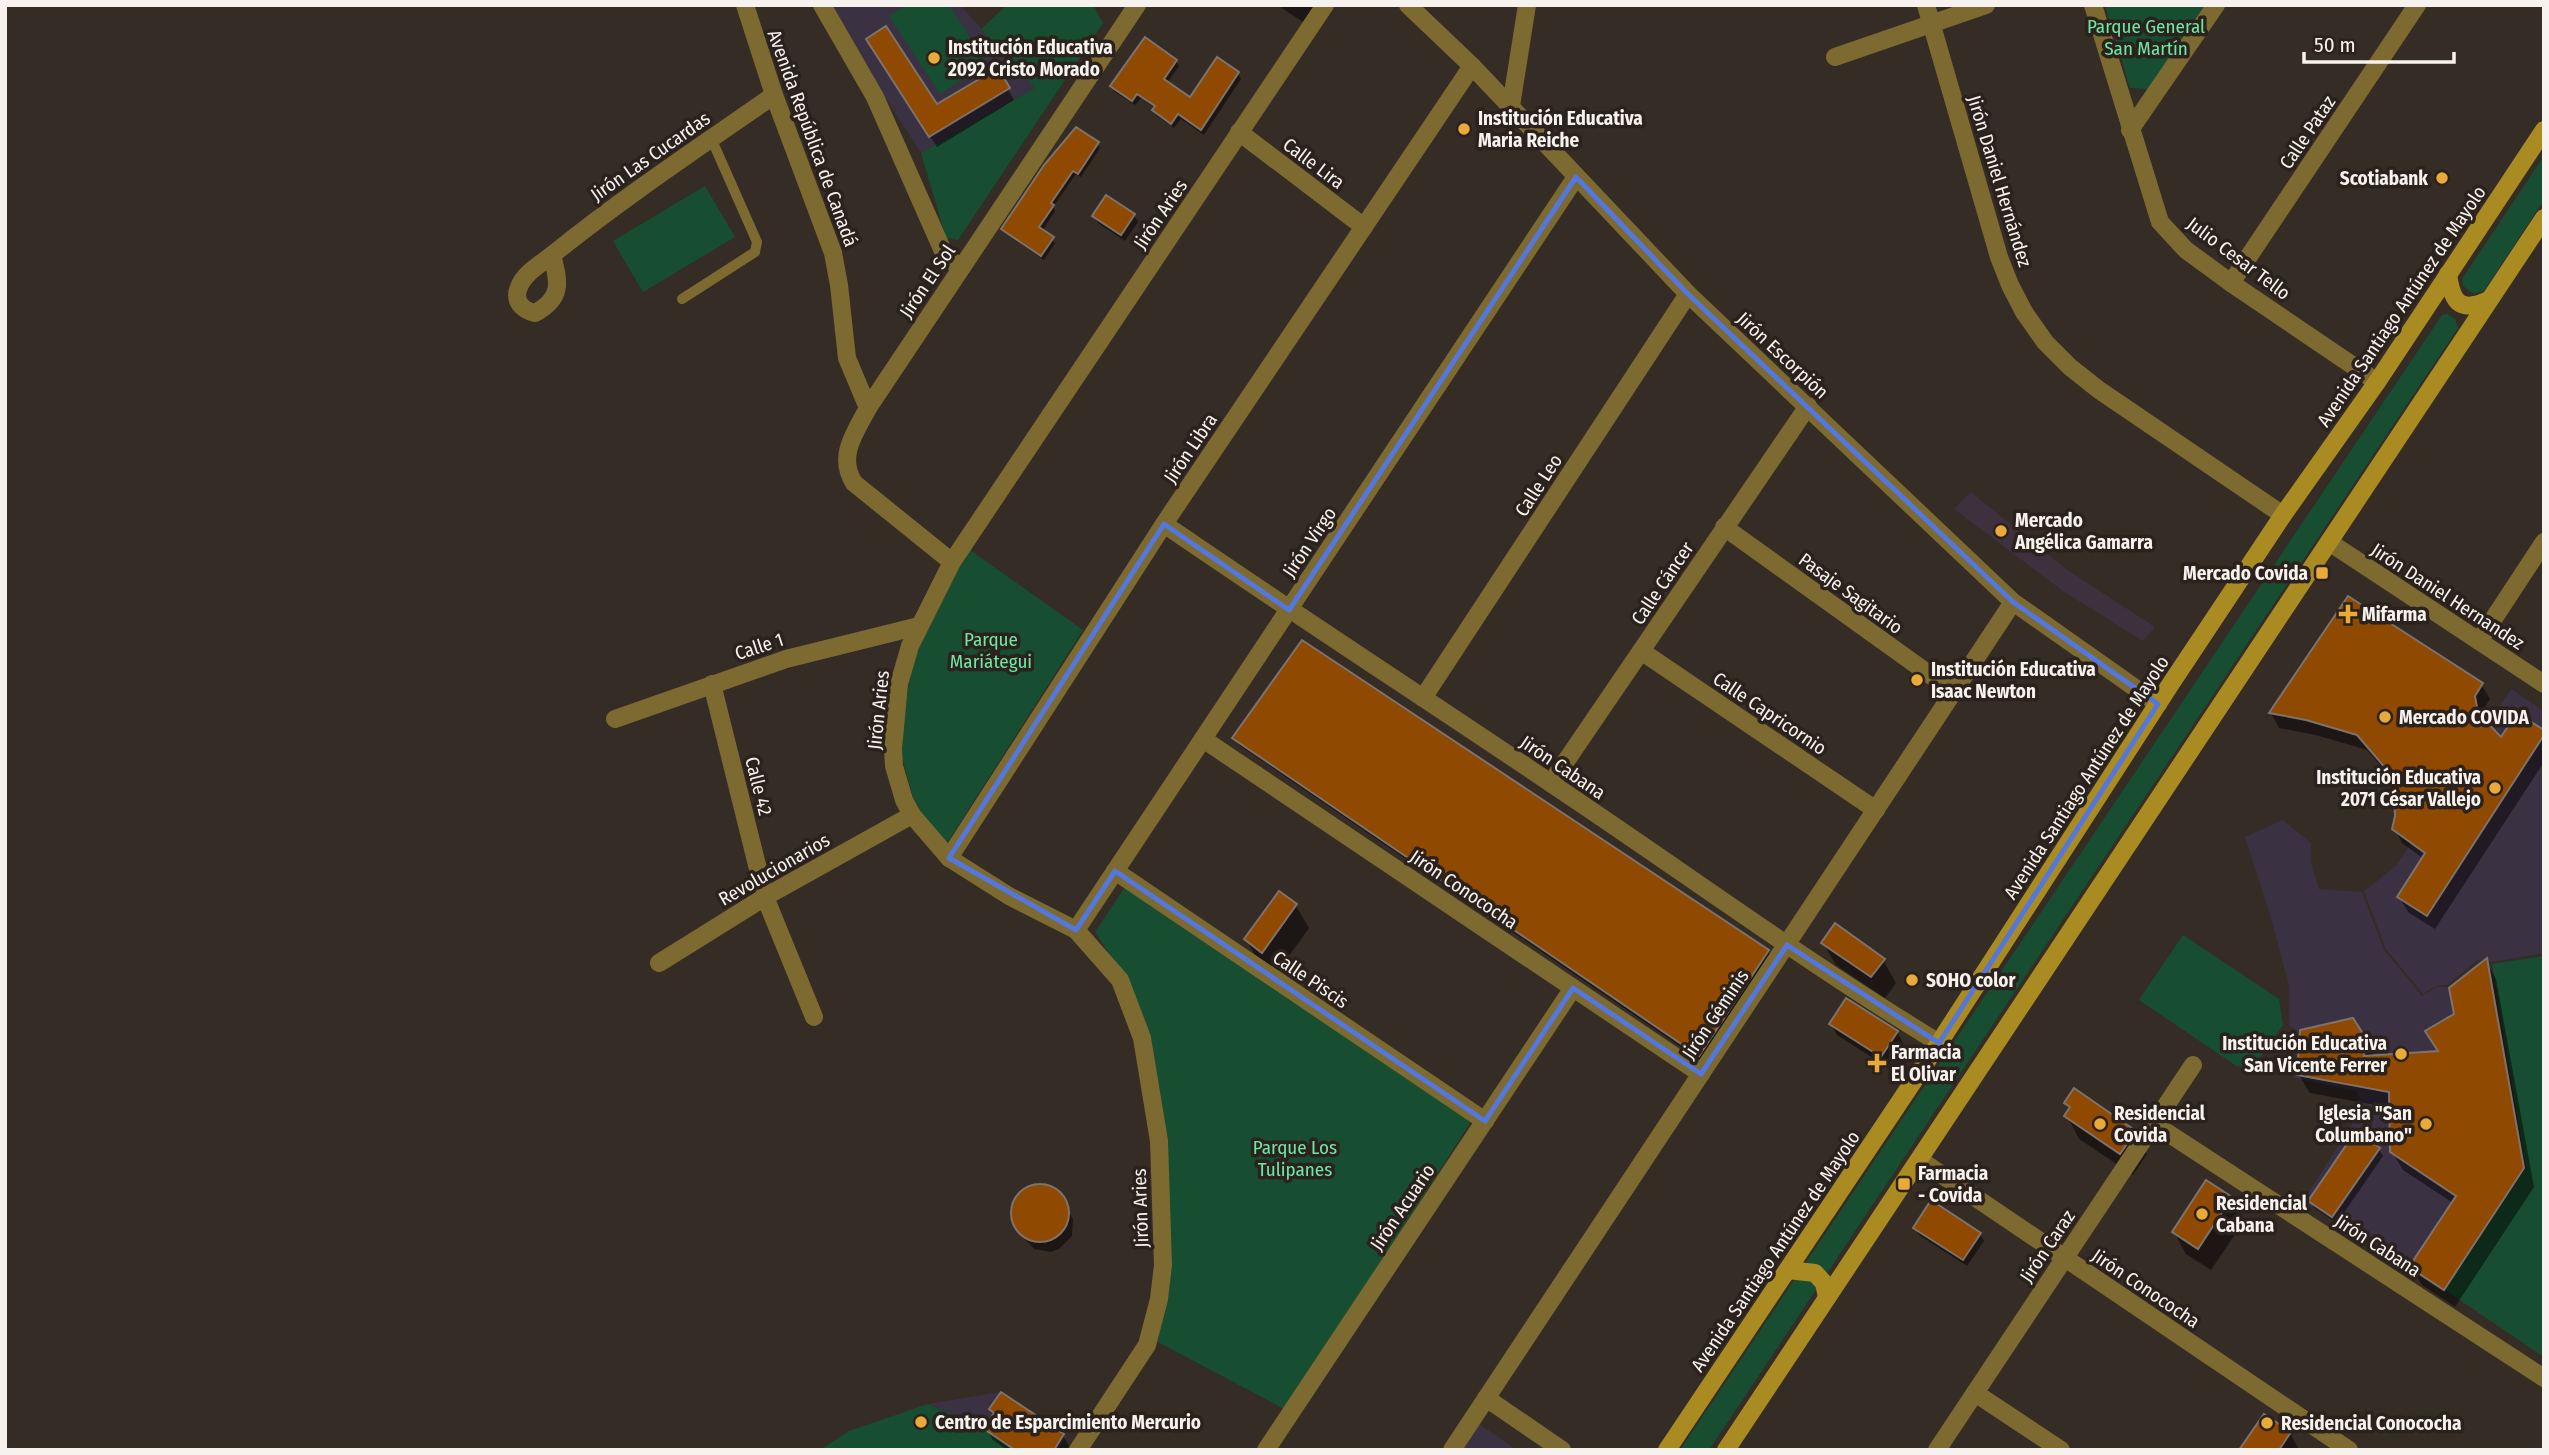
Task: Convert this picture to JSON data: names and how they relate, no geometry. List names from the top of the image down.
{
  "streets": {
    "main road": ["Avenida Santiago Antúnez de Mayolo"],
    "street": [
      "Calle Pataz",
      "Avenida República de Canadá",
      "Jirón Las Cucardas",
      "Calle Lira",
      "Jirón Daniel Hernández",
      "Jirón Aries",
      "Julio Cesar Tello",
      "Jirón El Sol",
      "Jirón Escorpión",
      "Jirón Libra",
      "Calle Leo",
      "Jirón Virgo",
      "Calle Cáncer",
      "Pasaje Sagitario",
      "Jirón Daniel Hernandez",
      "Calle 1",
      "Calle Capricornio",
      "Jirón Cabana",
      "Calle 42",
      "Revolucionarios",
      "Jirón Conococha",
      "Calle Piscis",
      "Jirón Géminis",
      "Jirón Acuario",
      "Jirón Caraz"
    ]
  },
  "crossings": [
    ["Calle Pataz", "Julio Cesar Tello"],
    ["Avenida República de Canadá", "Jirón Las Cucardas"],
    ["Avenida República de Canadá", "Jirón El Sol"],
    ["Calle Lira", "Jirón Aries"],
    ["Calle Lira", "Jirón Libra"],
    ["Jirón Daniel Hernández", "Avenida Santiago Antúnez de Mayolo"],
    ["Jirón Aries", "Jirón El Sol"],
    ["Jirón Aries", "Jirón Libra"],
    ["Jirón Aries", "Jirón Virgo"],
    ["Jirón Aries", "Calle 1"],
    ["Jirón Aries", "Revolucionarios"],
    ["Julio Cesar Tello", "Avenida Santiago Antúnez de Mayolo"],
    ["Avenida Santiago Antúnez de Mayolo", "Jirón Escorpión"],
    ["Avenida Santiago Antúnez de Mayolo", "Jirón Cabana"],
    ["Jirón Escorpión", "Jirón Libra"],
    ["Jirón Escorpión", "Calle Leo"],
    ["Jirón Escorpión", "Jirón Virgo"],
    ["Jirón Escorpión", "Calle Cáncer"],
    ["Jirón Escorpión", "Jirón Géminis"],
    ["Jirón Libra", "Jirón Cabana"],
    ["Calle Leo", "Jirón Cabana"],
    ["Jirón Virgo", "Jirón Cabana"],
    ["Jirón Virgo", "Jirón Conococha"],
    ["Jirón Virgo", "Calle Piscis"],
    ["Calle Cáncer", "Pasaje Sagitario"],
    ["Calle Cáncer", "Calle Capricornio"],
    ["Calle Cáncer", "Jirón Cabana"],
    ["Pasaje Sagitario", "Jirón Géminis"],
    ["Calle 1", "Calle 42"],
    ["Calle Capricornio", "Jirón Géminis"],
    ["Jirón Cabana", "Jirón Géminis"],
    ["Jirón Cabana", "Jirón Caraz"],
    ["Calle 42", "Revolucionarios"],
    ["Jirón Conococha", "Jirón Géminis"],
    ["Jirón Conococha", "Jirón Acuario"],
    ["Jirón Conococha", "Jirón Caraz"],
    ["Calle Piscis", "Jirón Acuario"]
  ],
  "parks": ["Parque General San Martín", "Parque Mariátegui", "Parque Los Tulipanes"],
  "places": {
    "other": [
      "Institución Educativa 2092 Cristo Morado",
      "Institución Educativa Maria Reiche",
      "Scotiabank",
      "Mercado Angélica Gamarra",
      "Institución Educativa Isaac Newton",
      "Mercado COVIDA",
      "Institución Educativa 2071 César Vallejo",
      "SOHO color",
      "Institución Educativa San Vicente Ferrer",
      "Residencial Covida",
      "Iglesia \"San Columbano\"",
      "Residencial Cabana",
      "Centro de Esparcimiento Mercurio",
      "Residencial Conococha"
    ],
    "transit": ["Mercado Covida", "Farmacia - Covida"],
    "health": ["Mifarma", "Farmacia El Olivar"]
  },
  "scale_bar": "50 m"
}
